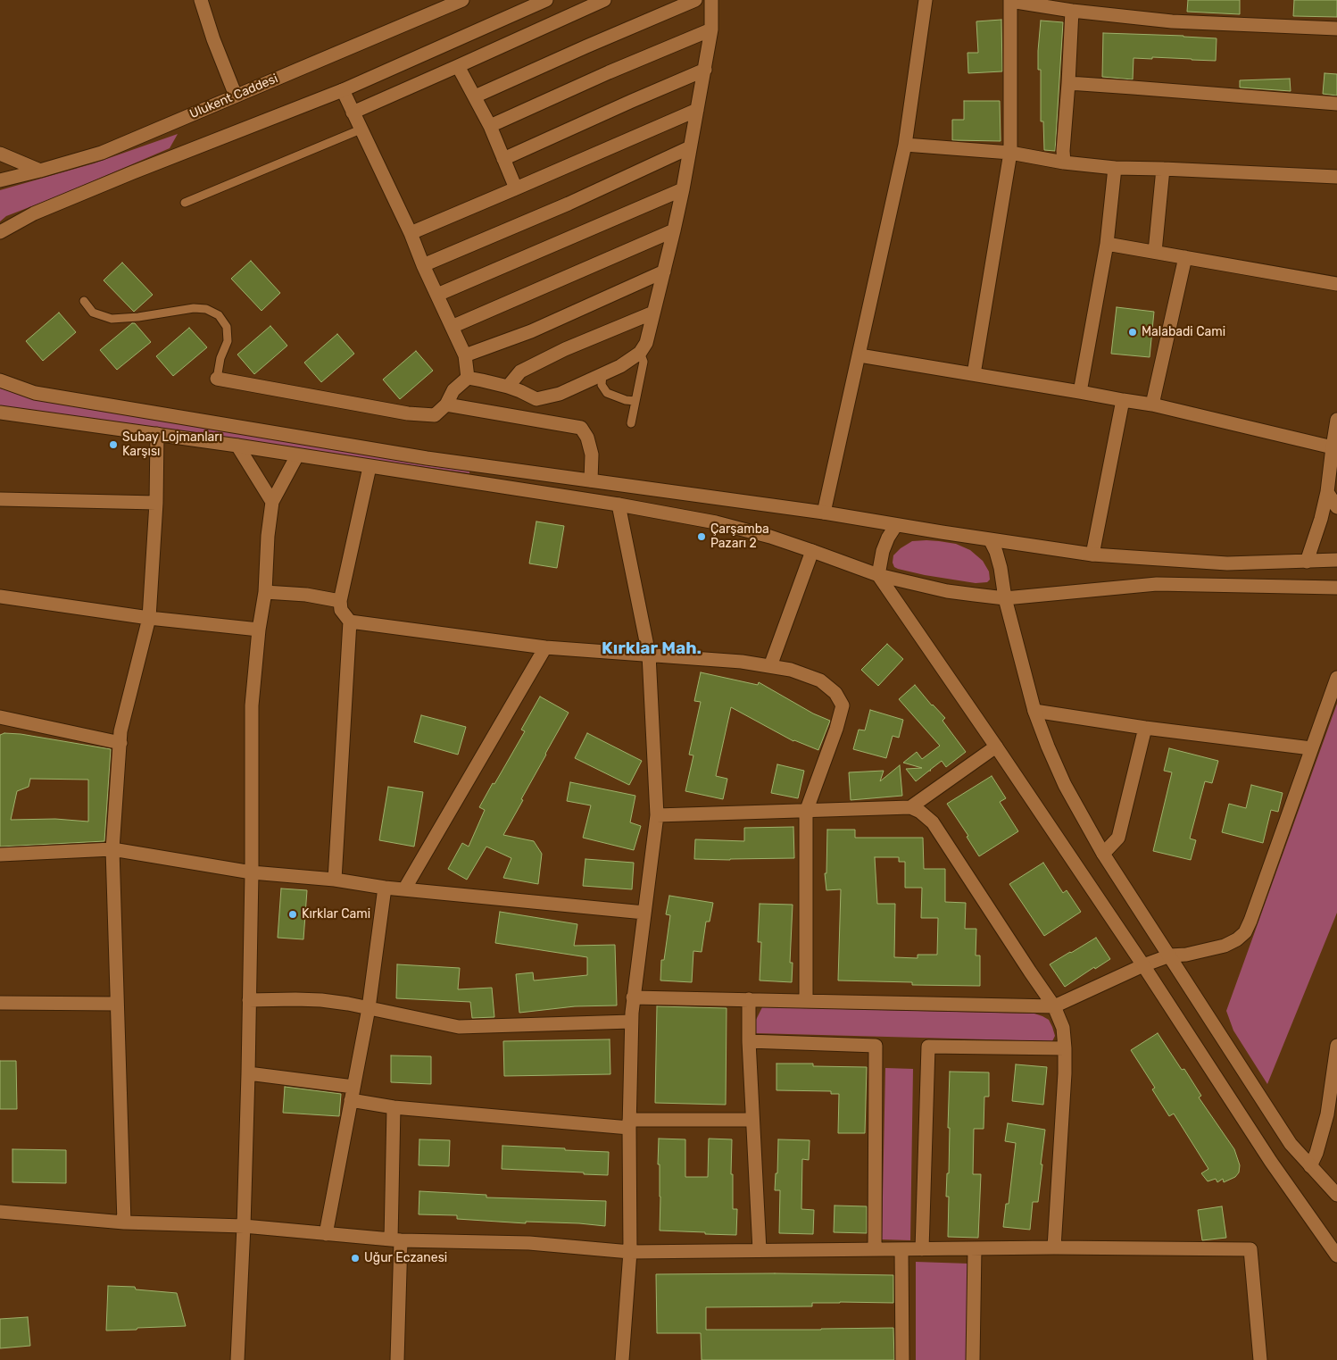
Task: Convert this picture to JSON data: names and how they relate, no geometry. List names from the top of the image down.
{
  "streets": {
    "street": ["Ulukent Caddesi"]
  },
  "districts": ["Kırklar Mah."],
  "places": [
    "Malabadi Cami",
    "Subay Lojmanları Karşısı",
    "Çarşamba Pazarı 2",
    "Kırklar Cami",
    "Uğur Eczanesi"
  ]
}
